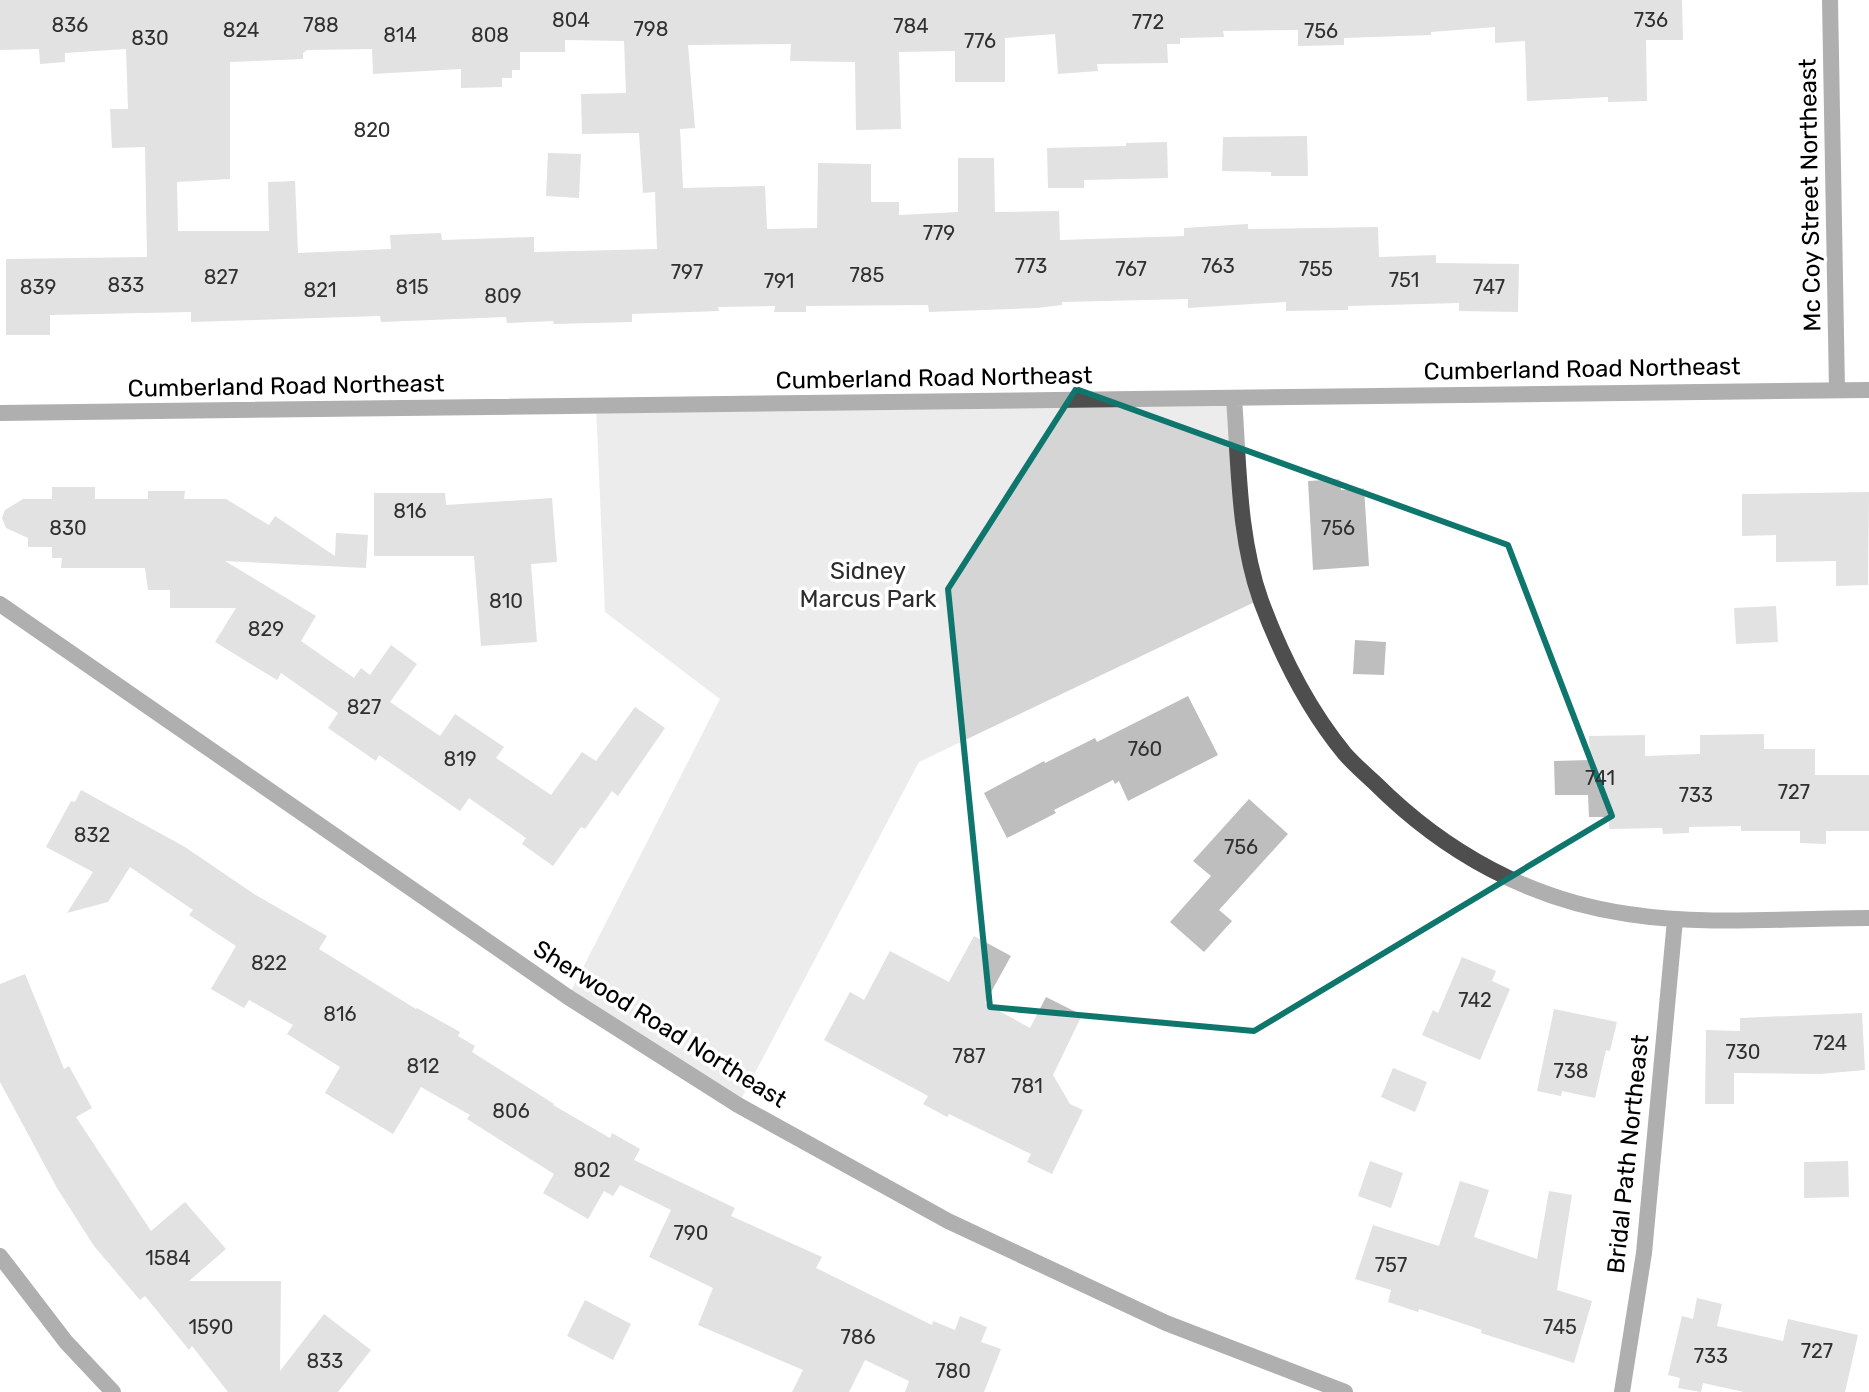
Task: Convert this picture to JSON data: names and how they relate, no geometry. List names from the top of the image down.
{
  "streets": {
    "street": [
      "Mc Coy Street Northeast",
      "Cumberland Road Northeast",
      "Sherwood Road Northeast",
      "Bridal Path Northeast"
    ]
  },
  "crossings": [
    ["Mc Coy Street Northeast", "Cumberland Road Northeast"]
  ],
  "parks": ["Sidney Marcus Park"],
  "house_numbers": [
    "804",
    "736",
    "772",
    "836",
    "788",
    "784",
    "798",
    "824",
    "756",
    "814",
    "808",
    "830",
    "776",
    "820",
    "779",
    "773",
    "763",
    "767",
    "755",
    "797",
    "785",
    "827",
    "751",
    "791",
    "833",
    "839",
    "815",
    "747",
    "821",
    "809",
    "816",
    "830",
    "756",
    "810",
    "829",
    "827",
    "760",
    "819",
    "741",
    "727",
    "733",
    "832",
    "756",
    "822",
    "742",
    "816",
    "724",
    "730",
    "787",
    "812",
    "738",
    "781",
    "806",
    "802",
    "790",
    "1584",
    "757",
    "1590",
    "745",
    "786",
    "727",
    "733",
    "833",
    "780"
  ]
}
